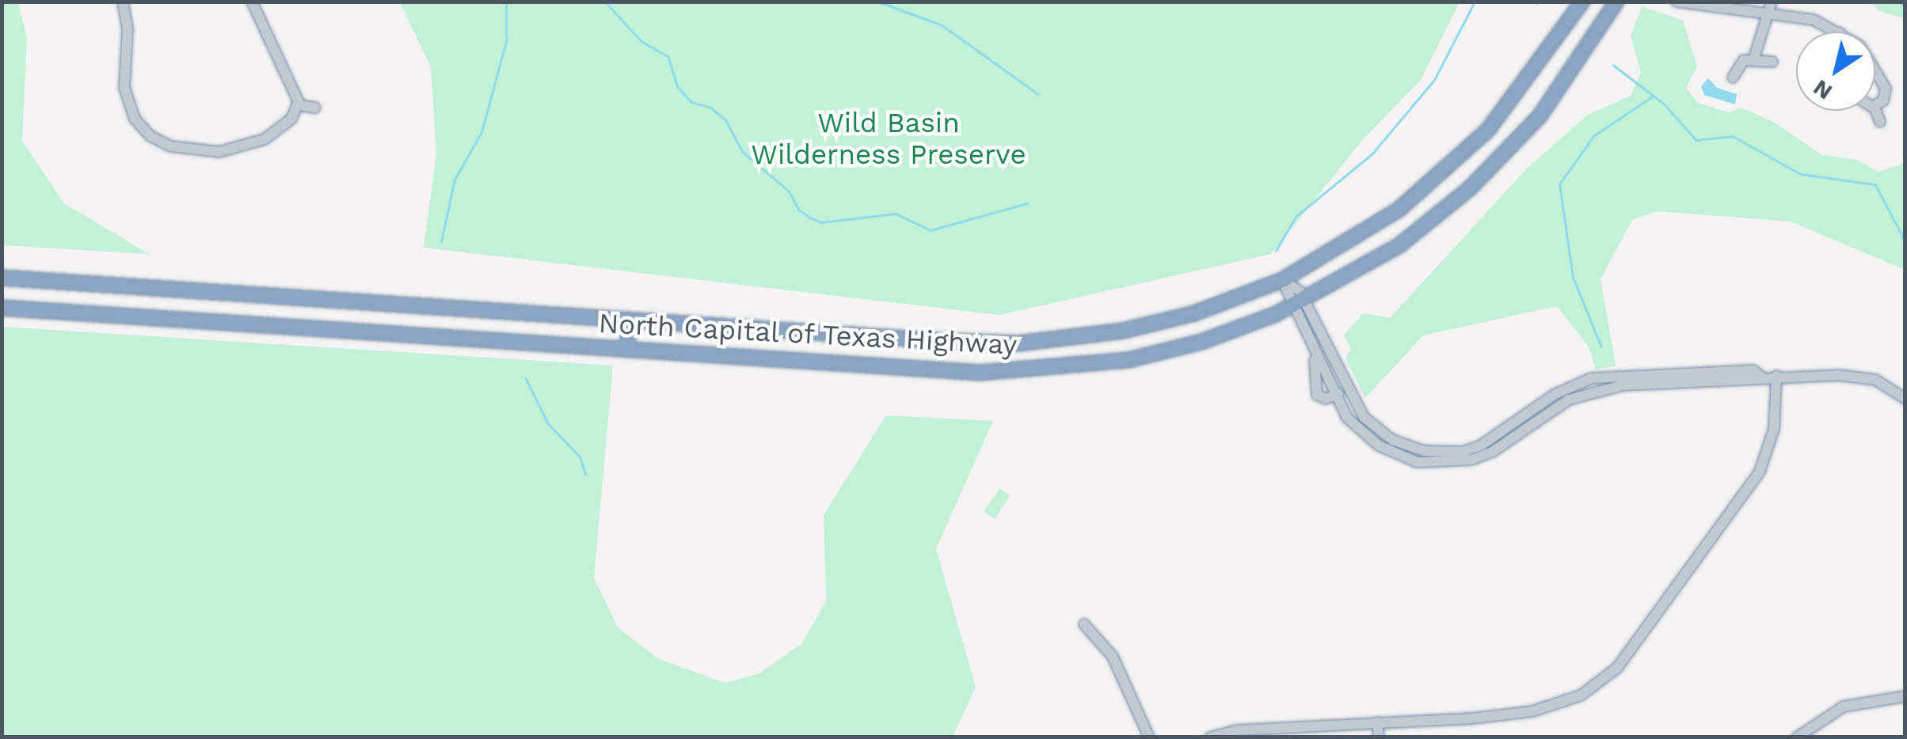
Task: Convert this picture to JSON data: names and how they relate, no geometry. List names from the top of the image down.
{
  "streets": {
    "highway": ["North Capital of Texas Highway"]
  },
  "parks": ["Wild Basin Wilderness Preserve"],
  "north": "bottom left"
}
